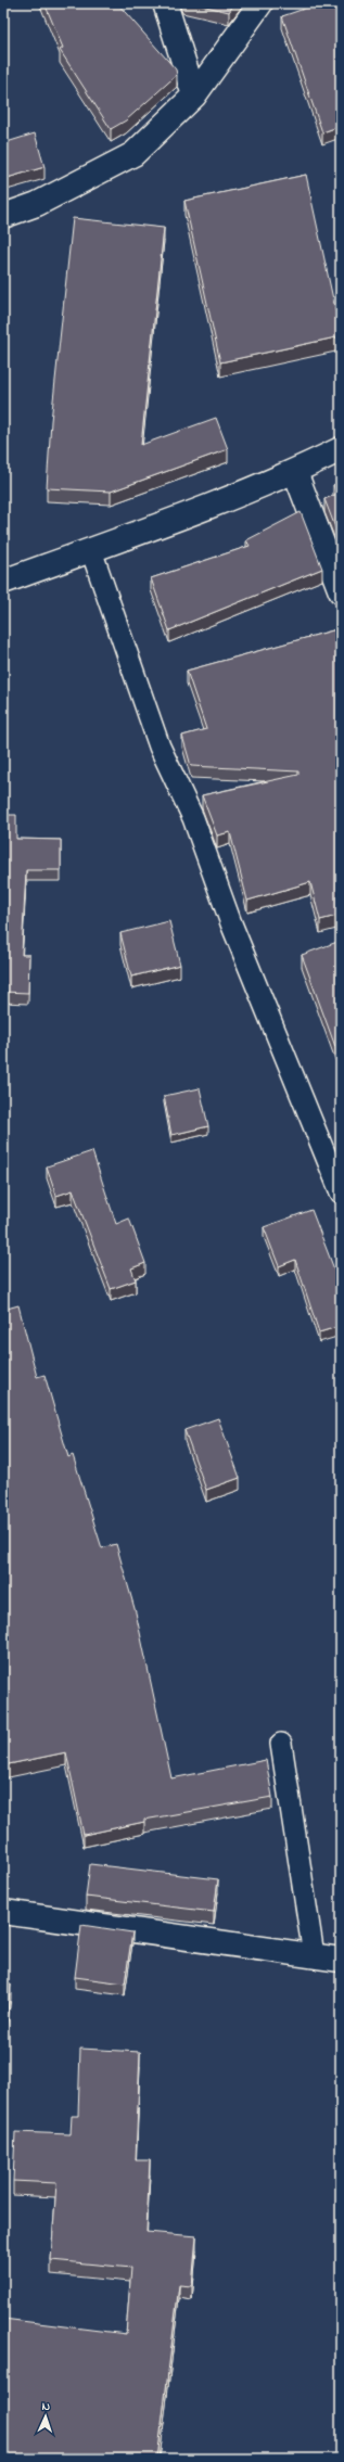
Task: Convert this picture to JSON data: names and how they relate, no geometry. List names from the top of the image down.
{
  "north": "top"
}
